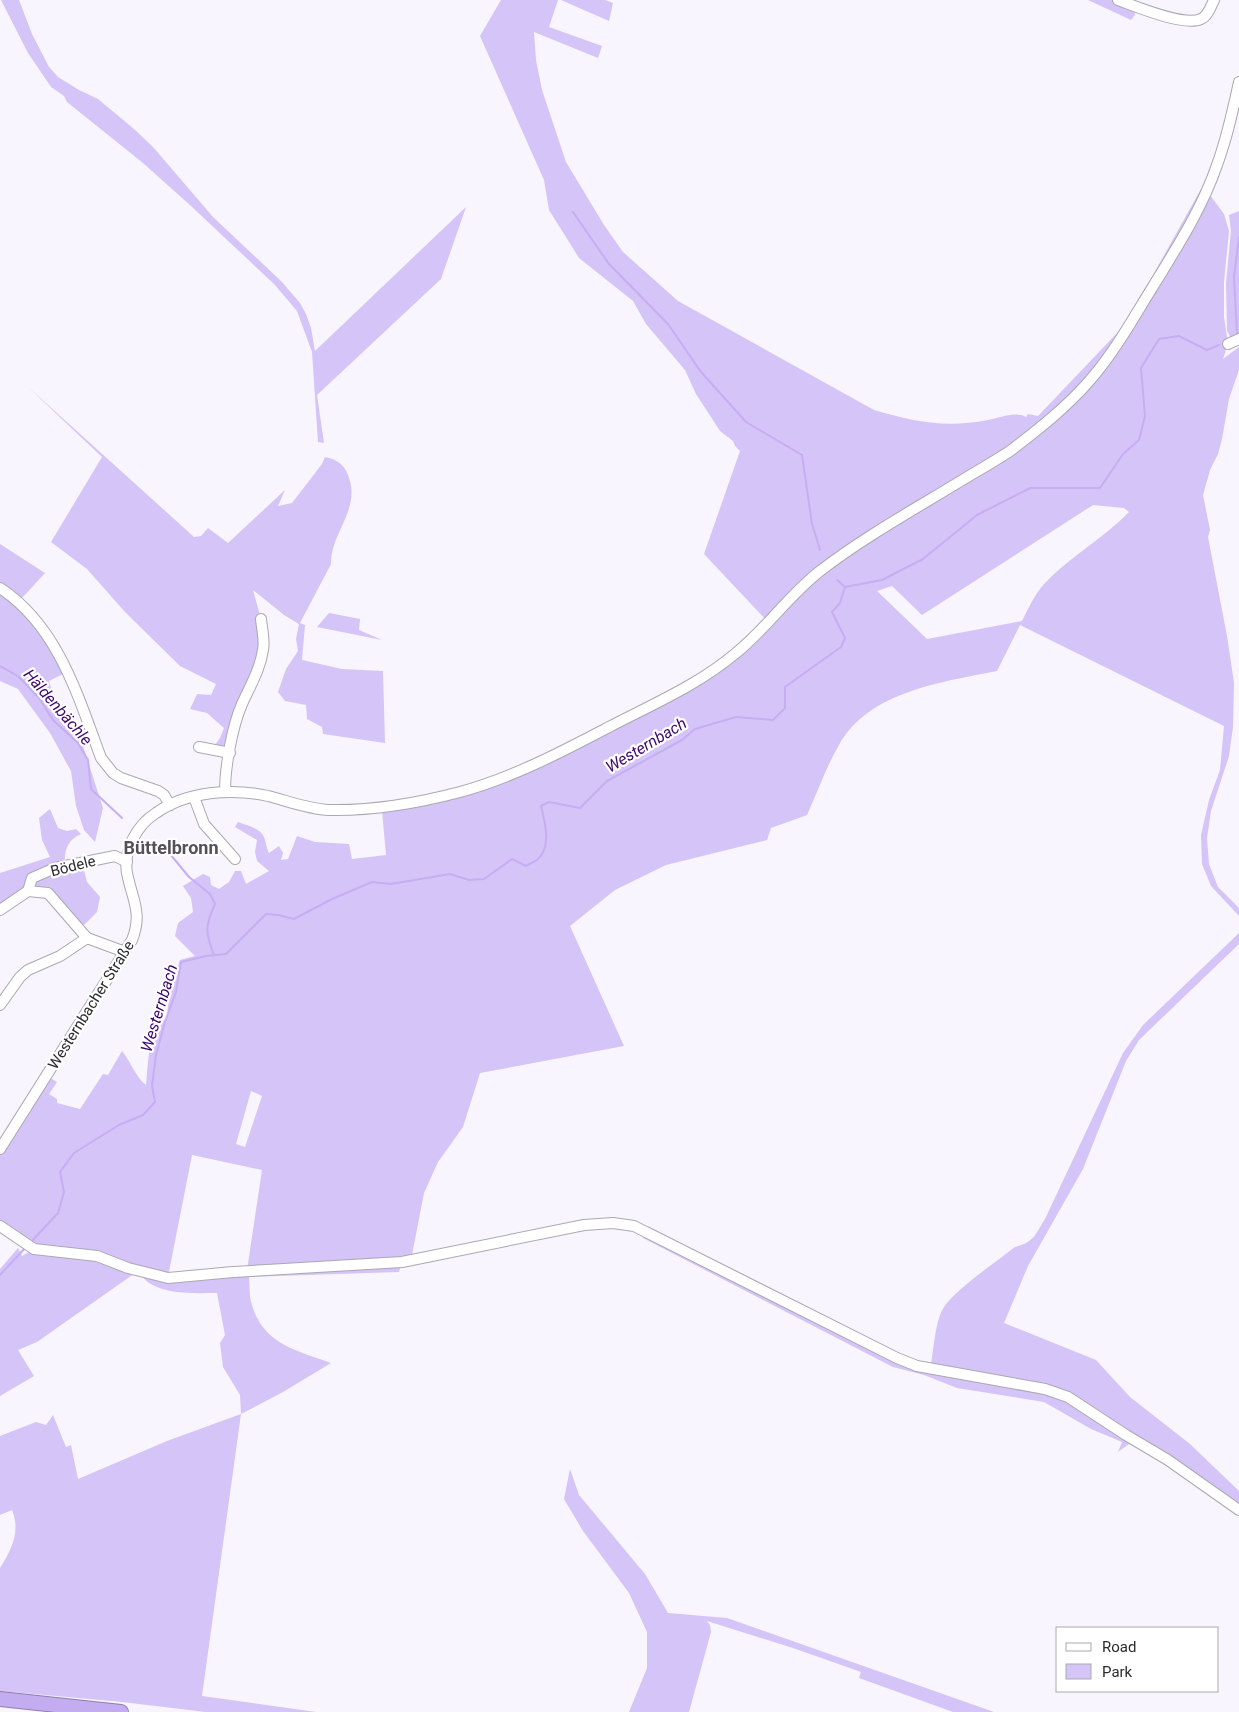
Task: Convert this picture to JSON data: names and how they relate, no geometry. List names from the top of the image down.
{
  "streets": {
    "street": ["Bödele", "Westernbacher Straße"]
  },
  "crossings": [
    ["Bödele", "Westernbacher Straße"]
  ],
  "districts": ["Büttelbronn"],
  "water": ["Häldenbächle", "Westernbach"],
  "legend": ["Road", "Park"]
}
